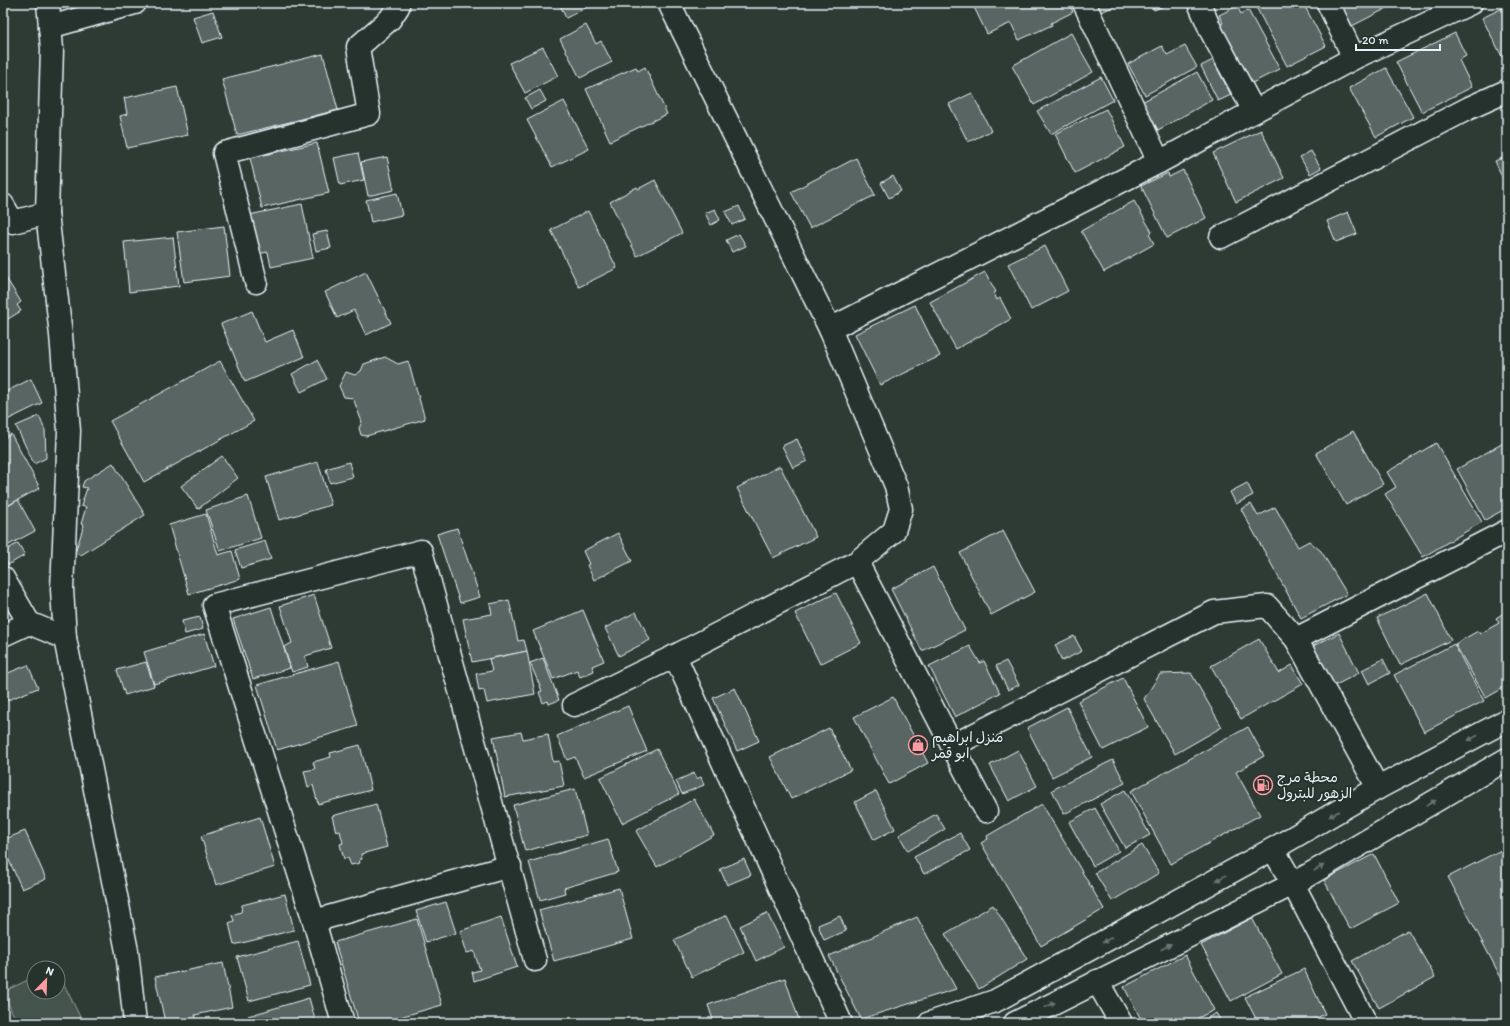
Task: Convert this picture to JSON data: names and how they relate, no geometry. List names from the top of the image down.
{
  "places": {
    "shop": ["منزل ابراهيم ابو قمر"],
    "fuel station": ["محطة مرج الزهور للبترول"]
  },
  "scale_bar": "20 m",
  "north": "top right"
}
